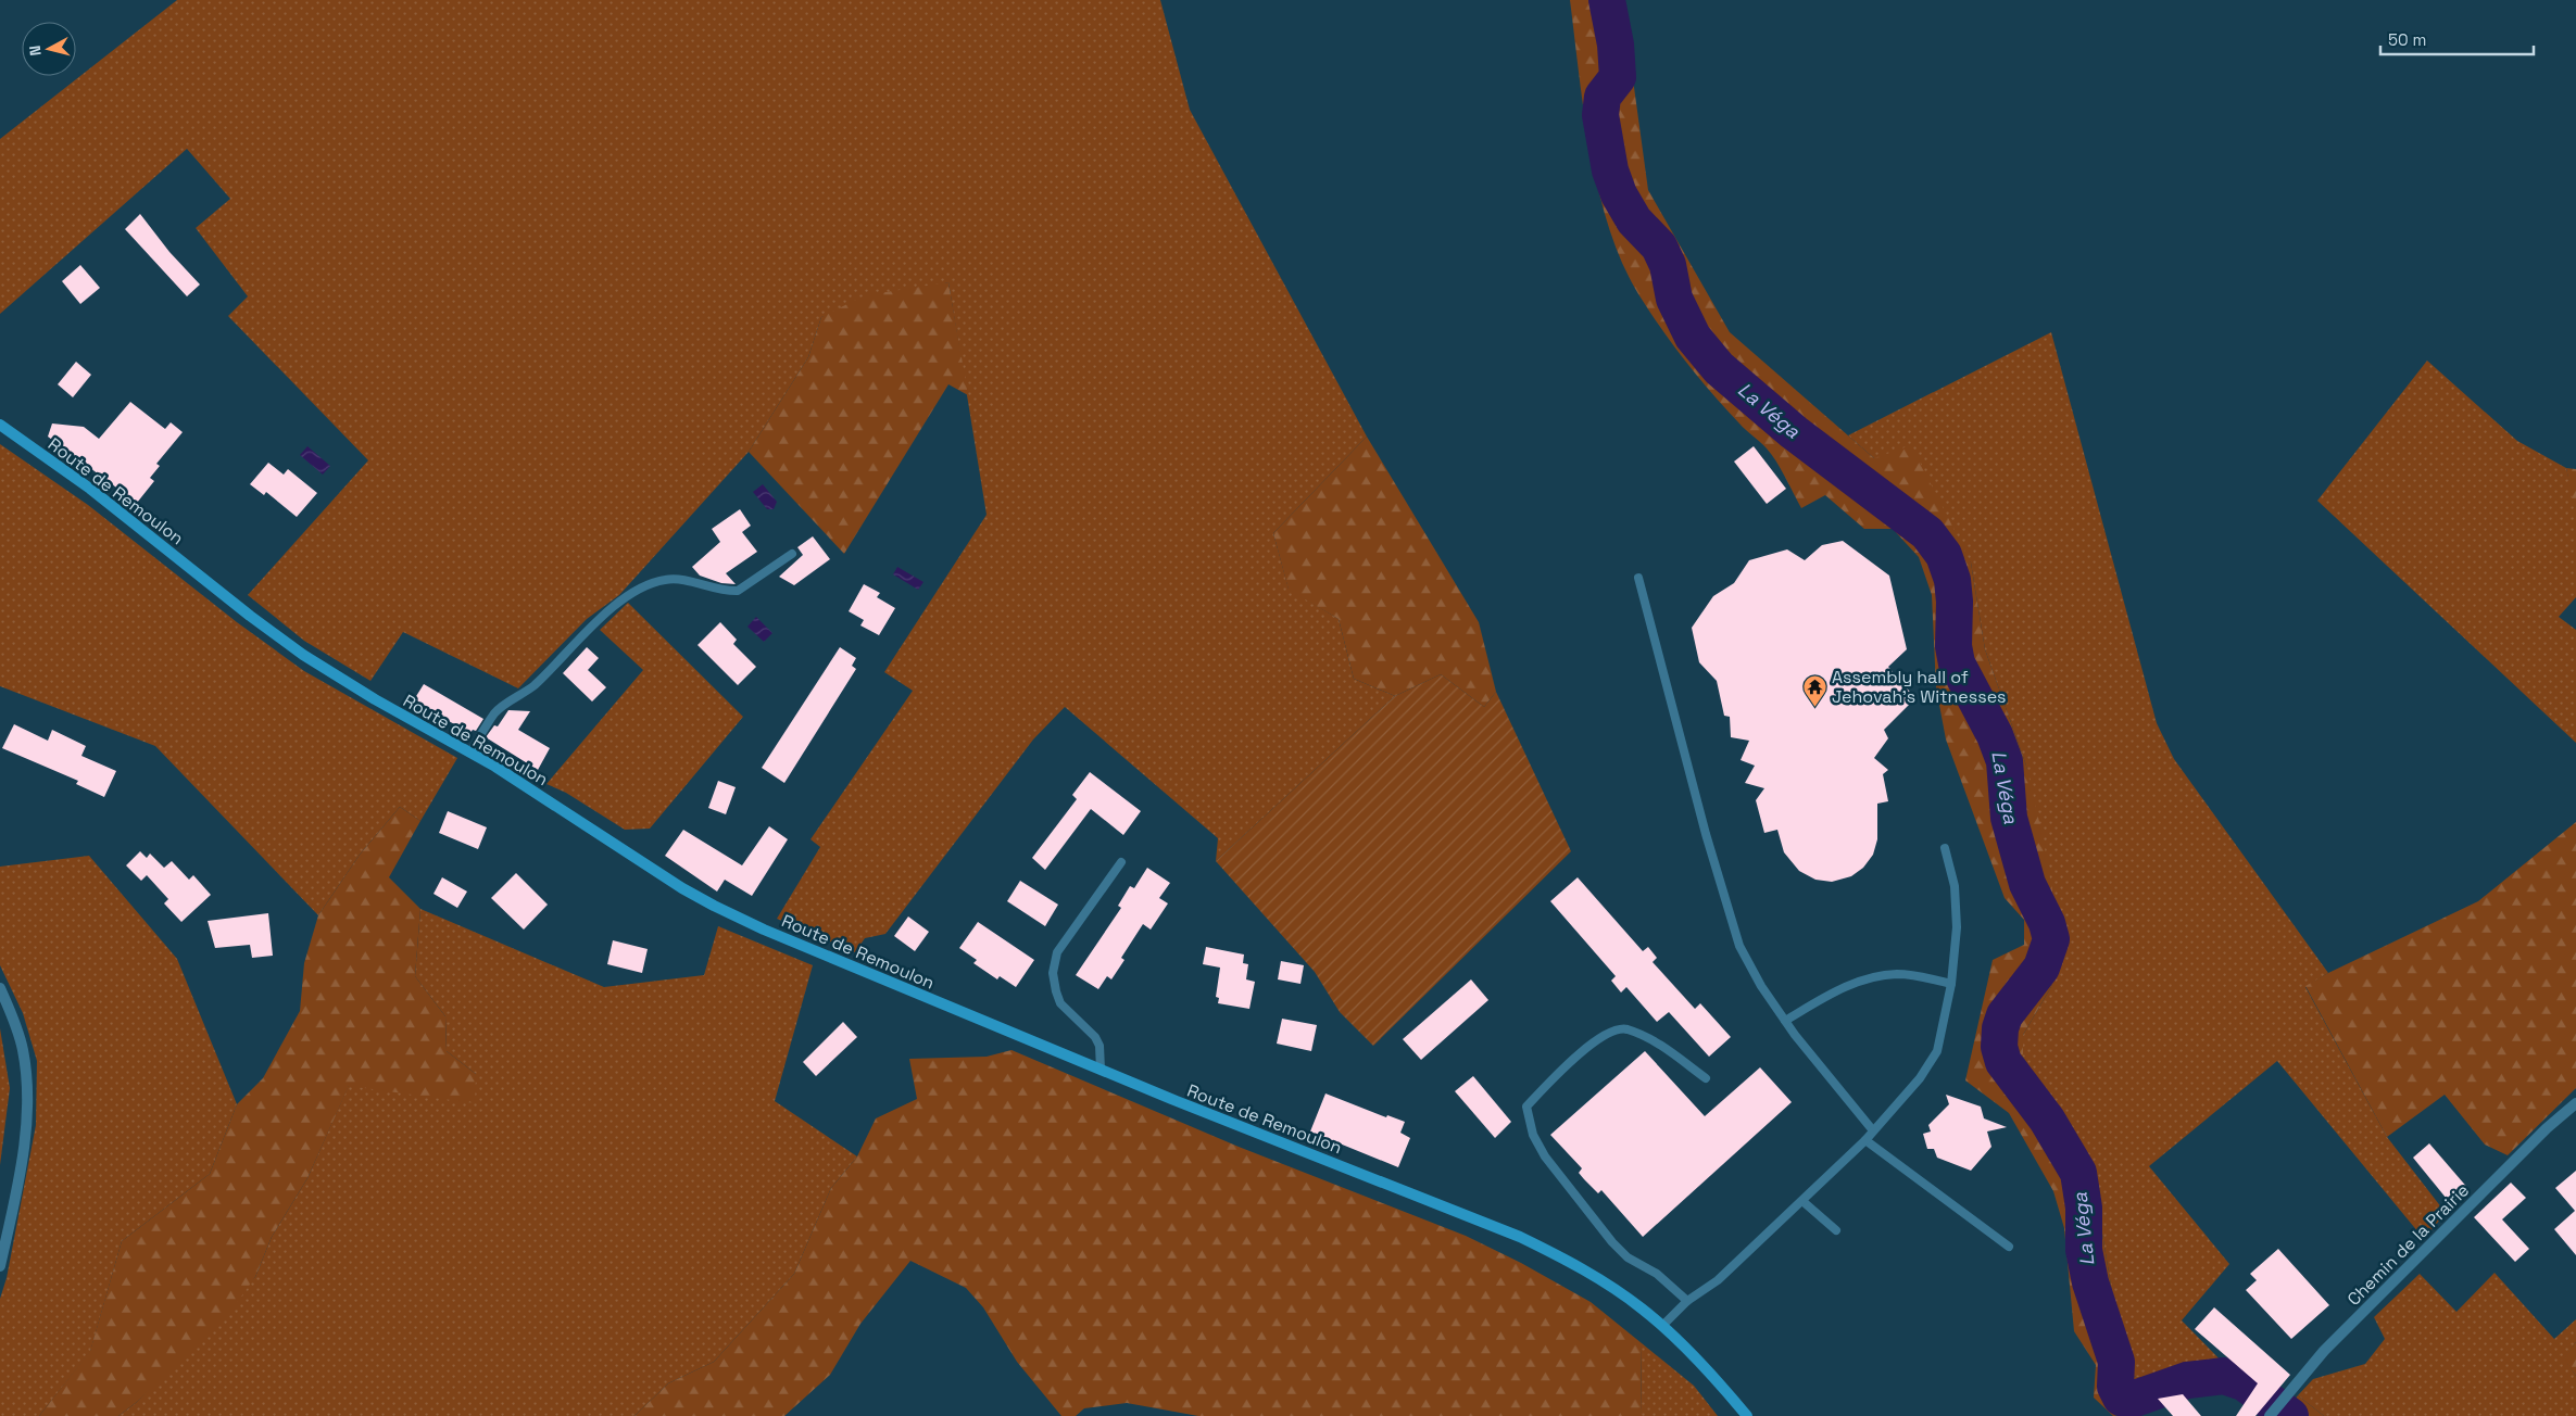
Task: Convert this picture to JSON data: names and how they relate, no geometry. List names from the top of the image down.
{
  "streets": {
    "main road": ["Route de Remoulon"],
    "street": ["Chemin de la Prairie"]
  },
  "water": ["La Véga"],
  "places": {
    "temple": ["Assembly hall of Jehovah's Witnesses"]
  },
  "scale_bar": "50 m",
  "north": "left"
}
